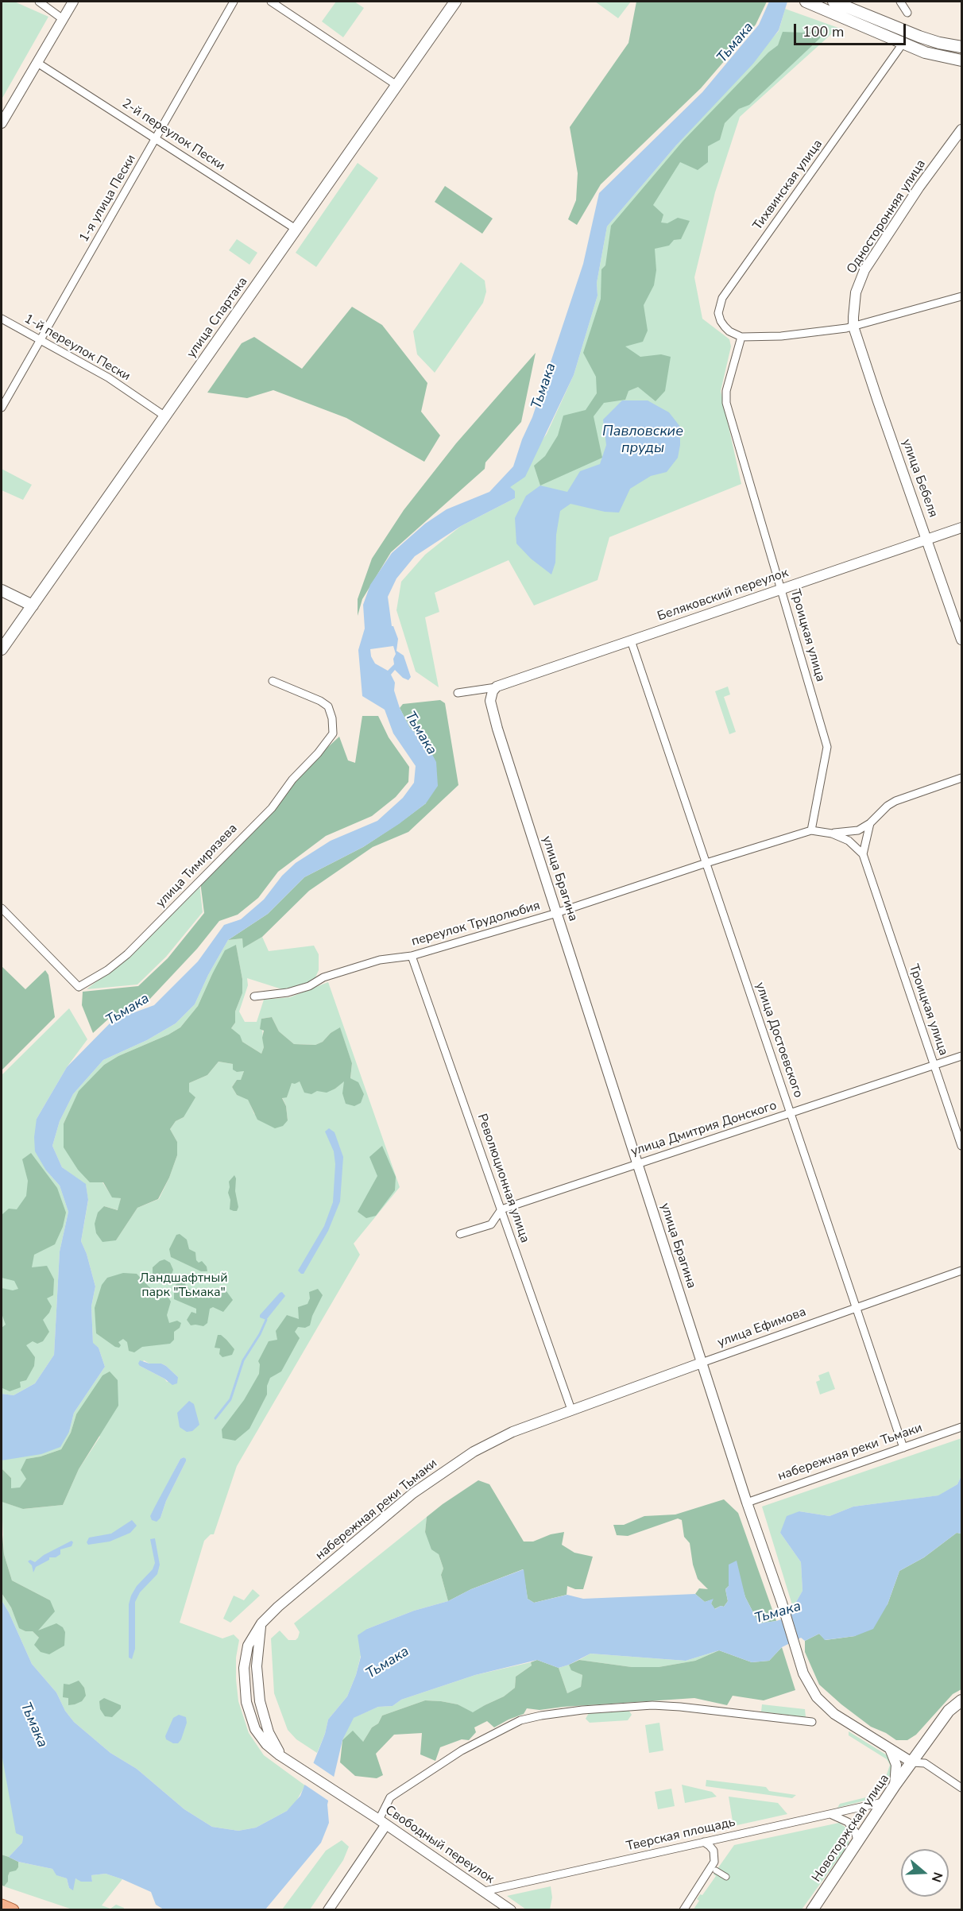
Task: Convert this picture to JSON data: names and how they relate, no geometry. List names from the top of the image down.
{
  "streets": {
    "main road": ["улица Спартака", "Новоторжская улица"],
    "street": [
      "2-й переулок Пески",
      "Тихвинская улица",
      "1-я улица Пески",
      "Односторонняя улица",
      "1-й переулок Пески",
      "улица Бебеля",
      "Беляковский переулок",
      "Троицкая улица",
      "улица Тимирязева",
      "улица Брагина",
      "переулок Трудолюбия",
      "улица Достоевского",
      "улица Дмитрия Донского",
      "Революционная улица",
      "улица Ефимова",
      "набережная реки Тьмаки",
      "Тверская площадь",
      "Свободный переулок"
    ]
  },
  "crossings": [
    ["2-й переулок Пески", "1-я улица Пески"],
    ["2-й переулок Пески", "улица Спартака"],
    ["Тихвинская улица", "Троицкая улица"],
    ["1-я улица Пески", "1-й переулок Пески"],
    ["Односторонняя улица", "улица Бебеля"],
    ["улица Спартака", "1-й переулок Пески"],
    ["улица Бебеля", "Беляковский переулок"],
    ["Беляковский переулок", "Троицкая улица"],
    ["Беляковский переулок", "улица Брагина"],
    ["Беляковский переулок", "улица Достоевского"],
    ["Троицкая улица", "переулок Трудолюбия"],
    ["Троицкая улица", "улица Дмитрия Донского"],
    ["улица Брагина", "переулок Трудолюбия"],
    ["улица Брагина", "улица Дмитрия Донского"],
    ["улица Брагина", "улица Ефимова"],
    ["улица Брагина", "набережная реки Тьмаки"],
    ["улица Брагина", "Новоторжская улица"],
    ["переулок Трудолюбия", "улица Достоевского"],
    ["переулок Трудолюбия", "Революционная улица"],
    ["улица Достоевского", "улица Дмитрия Донского"],
    ["улица Достоевского", "улица Ефимова"],
    ["улица Достоевского", "набережная реки Тьмаки"],
    ["улица Дмитрия Донского", "Революционная улица"],
    ["Революционная улица", "улица Ефимова"],
    ["Революционная улица", "набережная реки Тьмаки"],
    ["улица Ефимова", "набережная реки Тьмаки"],
    ["набережная реки Тьмаки", "Свободный переулок"],
    ["Новоторжская улица", "Тверская площадь"],
    ["Тверская площадь", "Свободный переулок"]
  ],
  "water": ["Тьмака", "Павловские пруды"],
  "parks": ["Ландшафтный парк \"Тьмака\""],
  "scale_bar": "100 m",
  "north": "right"
}
